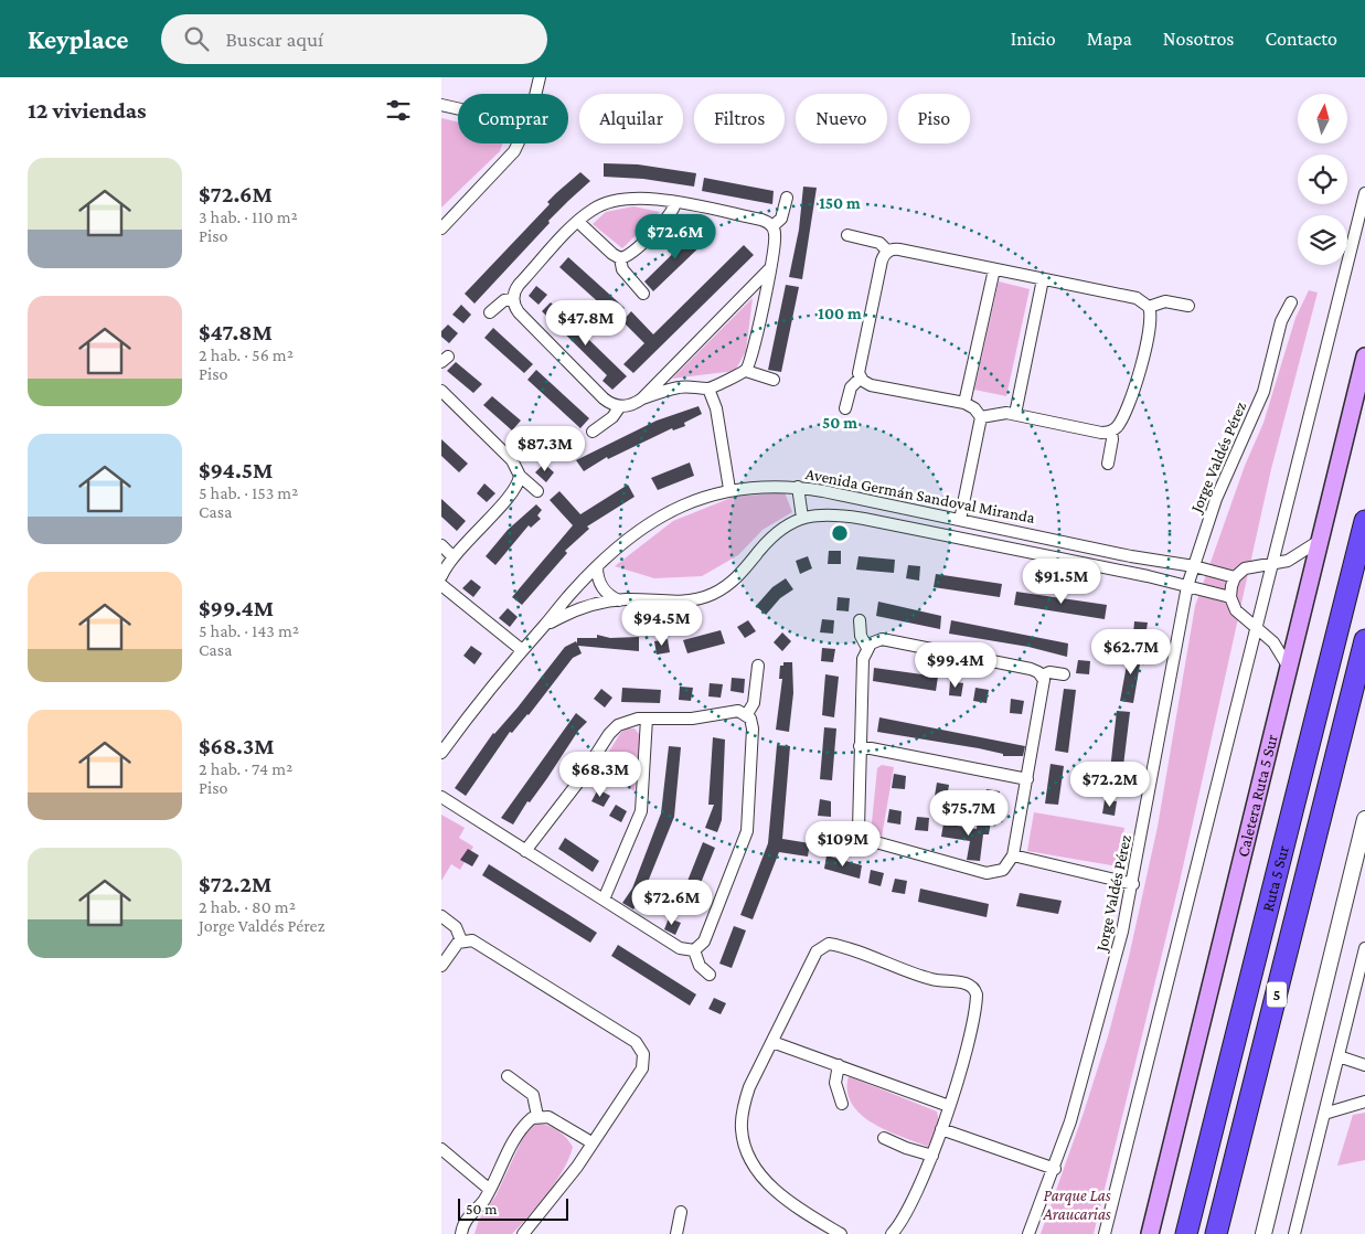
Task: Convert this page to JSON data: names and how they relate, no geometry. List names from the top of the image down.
{
  "streets": {
    "highway": ["Ruta 5 Sur", "5"],
    "main road": ["Caletera Ruta 5 Sur"],
    "street": ["Jorge Valdés Pérez", "Avenida Germán Sandoval Miranda"]
  },
  "crossings": [
    ["Jorge Valdés Pérez", "Avenida Germán Sandoval Miranda"]
  ],
  "parks": ["Parque Las Araucarias"],
  "scale_bar": "50 m",
  "north": "top",
  "page": {
    "header": "Keyplace",
    "search": "Buscar aquí",
    "nav": [
      "Inicio",
      "Mapa",
      "Nosotros",
      "Contacto"
    ],
    "heading": "12 viviendas",
    "chip": [
      "Comprar",
      "Alquilar",
      "Filtros",
      "Nuevo",
      "Piso"
    ],
    "list": [
      {
        "name": "$72.6M",
        "note": "3 hab. · 110 m² · Piso"
      },
      {
        "name": "$47.8M",
        "note": "2 hab. · 56 m² · Piso"
      },
      {
        "name": "$94.5M",
        "note": "5 hab. · 153 m² · Casa"
      },
      {
        "name": "$99.4M",
        "note": "5 hab. · 143 m² · Casa"
      },
      {
        "name": "$68.3M",
        "note": "2 hab. · 74 m² · Piso"
      },
      {
        "name": "$72.2M",
        "note": "2 hab. · 80 m² · Jorge Valdés Pérez"
      }
    ],
    "price": [
      "$72.6M",
      "$47.8M",
      "$87.3M",
      "$91.5M",
      "$94.5M",
      "$62.7M",
      "$99.4M",
      "$68.3M",
      "$72.2M",
      "$75.7M",
      "$109M",
      "$72.6M"
    ],
    "scale": "50 m"
  },
  "rings": ["150 m", "100 m", "50 m"]
}
